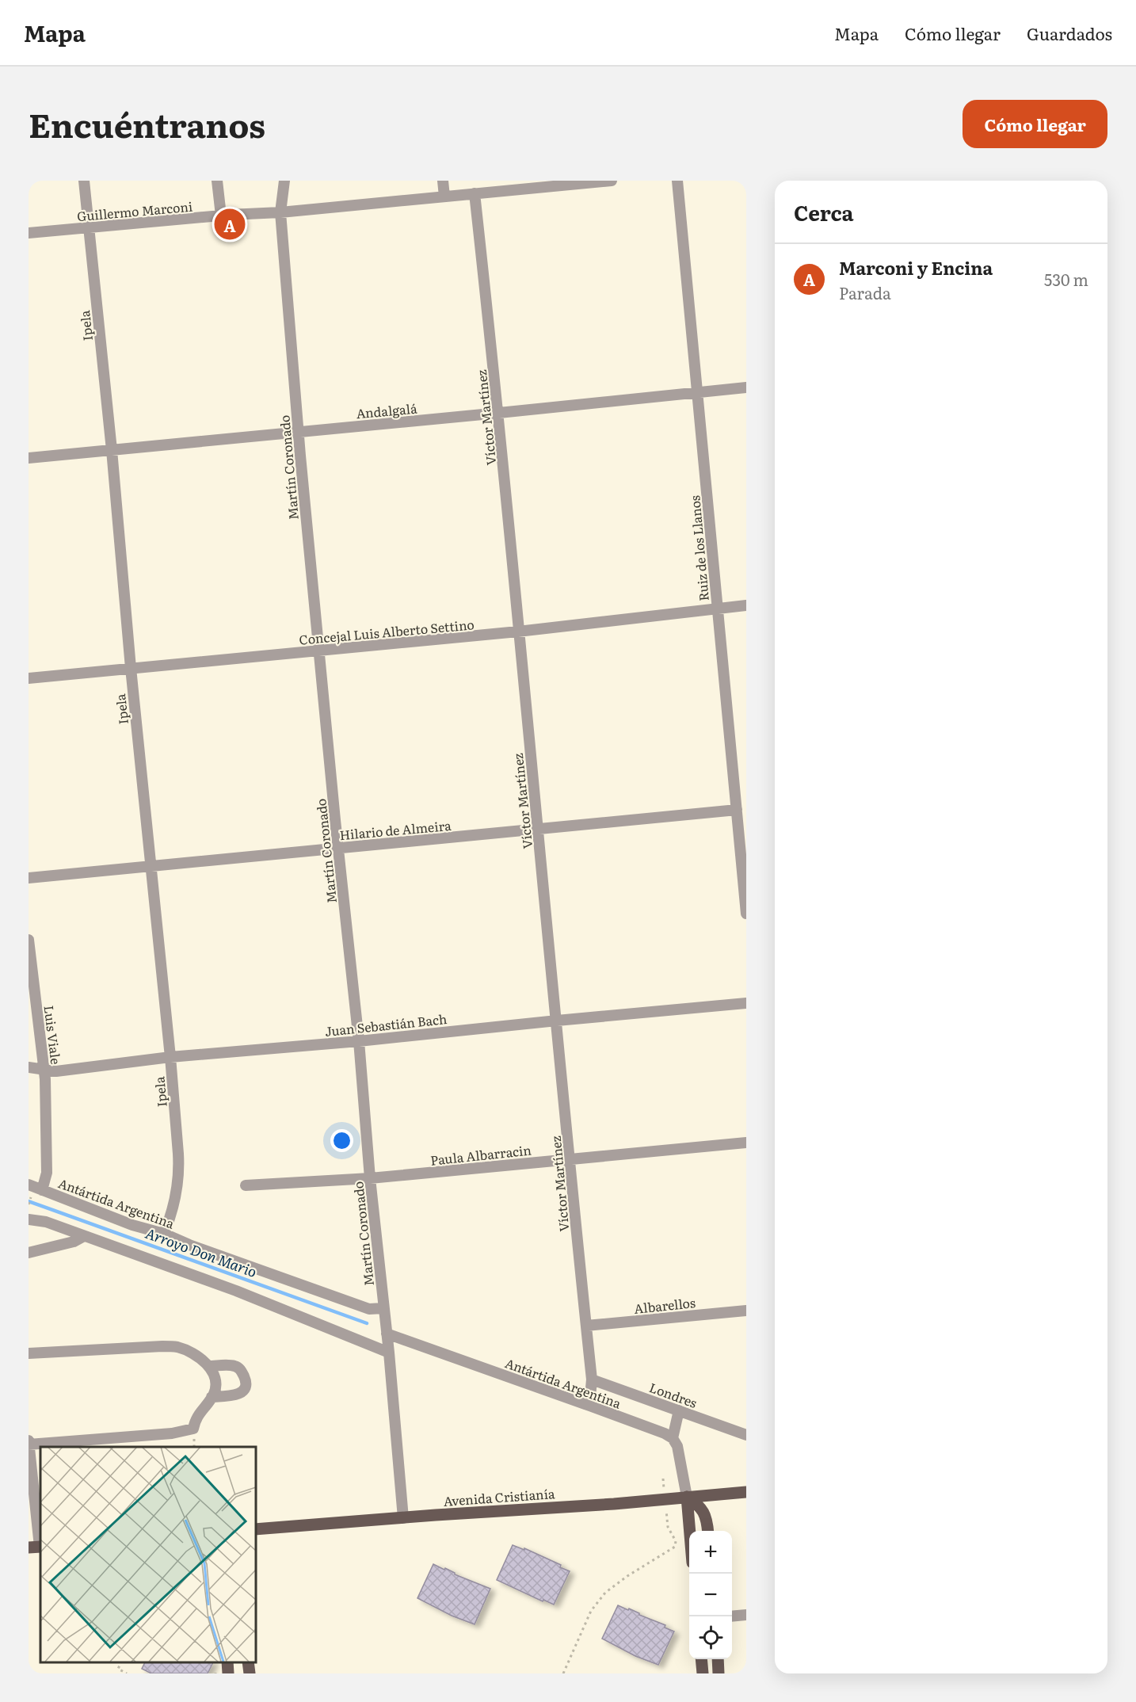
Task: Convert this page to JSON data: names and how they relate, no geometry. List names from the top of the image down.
{
  "streets": {
    "main road": ["Avenida Cristianía"],
    "street": [
      "Guillermo Marconi",
      "Ipela",
      "Andalgalá",
      "Víctor Martínez",
      "Martín Coronado",
      "Ruiz de los Llanos",
      "Concejal Luis Alberto Settino",
      "Hilario de Almeira",
      "Juan Sebastián Bach",
      "Luis Viale",
      "Paula Albarracin",
      "Antártida Argentina",
      "Albarellos",
      "Londres"
    ]
  },
  "crossings": [
    ["Guillermo Marconi", "Ipela"],
    ["Guillermo Marconi", "Víctor Martínez"],
    ["Guillermo Marconi", "Martín Coronado"],
    ["Ipela", "Andalgalá"],
    ["Ipela", "Concejal Luis Alberto Settino"],
    ["Ipela", "Hilario de Almeira"],
    ["Ipela", "Juan Sebastián Bach"],
    ["Ipela", "Antártida Argentina"],
    ["Andalgalá", "Víctor Martínez"],
    ["Andalgalá", "Martín Coronado"],
    ["Andalgalá", "Ruiz de los Llanos"],
    ["Víctor Martínez", "Concejal Luis Alberto Settino"],
    ["Víctor Martínez", "Hilario de Almeira"],
    ["Víctor Martínez", "Juan Sebastián Bach"],
    ["Víctor Martínez", "Paula Albarracin"],
    ["Víctor Martínez", "Antártida Argentina"],
    ["Víctor Martínez", "Albarellos"],
    ["Víctor Martínez", "Londres"],
    ["Martín Coronado", "Concejal Luis Alberto Settino"],
    ["Martín Coronado", "Hilario de Almeira"],
    ["Martín Coronado", "Juan Sebastián Bach"],
    ["Martín Coronado", "Paula Albarracin"],
    ["Martín Coronado", "Antártida Argentina"],
    ["Martín Coronado", "Avenida Cristianía"],
    ["Ruiz de los Llanos", "Concejal Luis Alberto Settino"],
    ["Ruiz de los Llanos", "Hilario de Almeira"],
    ["Juan Sebastián Bach", "Luis Viale"],
    ["Luis Viale", "Antártida Argentina"]
  ],
  "water": ["Arroyo Don Mario"],
  "page": {
    "header": "Mapa",
    "nav": ["Mapa", "Cómo llegar", "Guardados"],
    "title": "Encuéntranos",
    "buttons": "Cómo llegar",
    "heading": "Cerca",
    "pins": "A",
    "list": [
      {
        "mark": "A",
        "name": "Marconi y Encina",
        "note": "Parada",
        "value": "530 m"
      }
    ],
    "map_buttons": ["+", "−"]
  }
}
